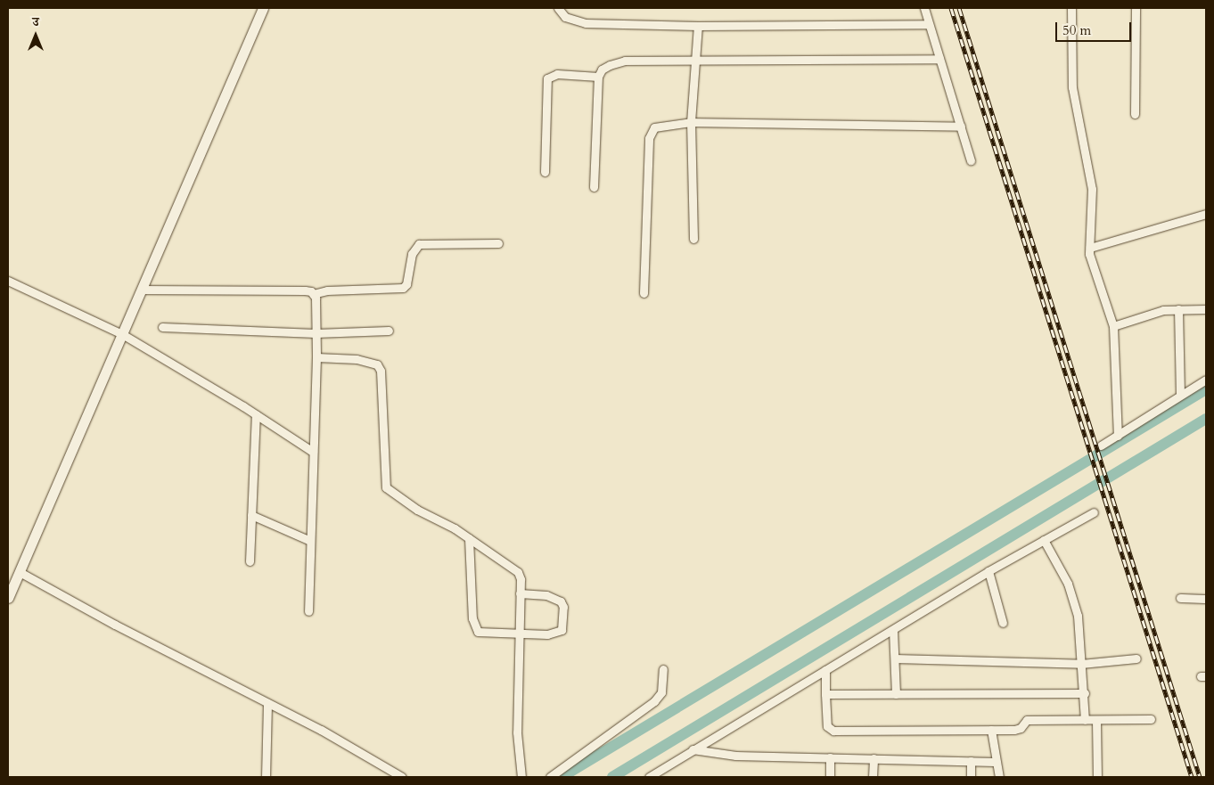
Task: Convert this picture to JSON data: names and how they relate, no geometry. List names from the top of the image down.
{
  "scale_bar": "50 m",
  "north": "top"
}
